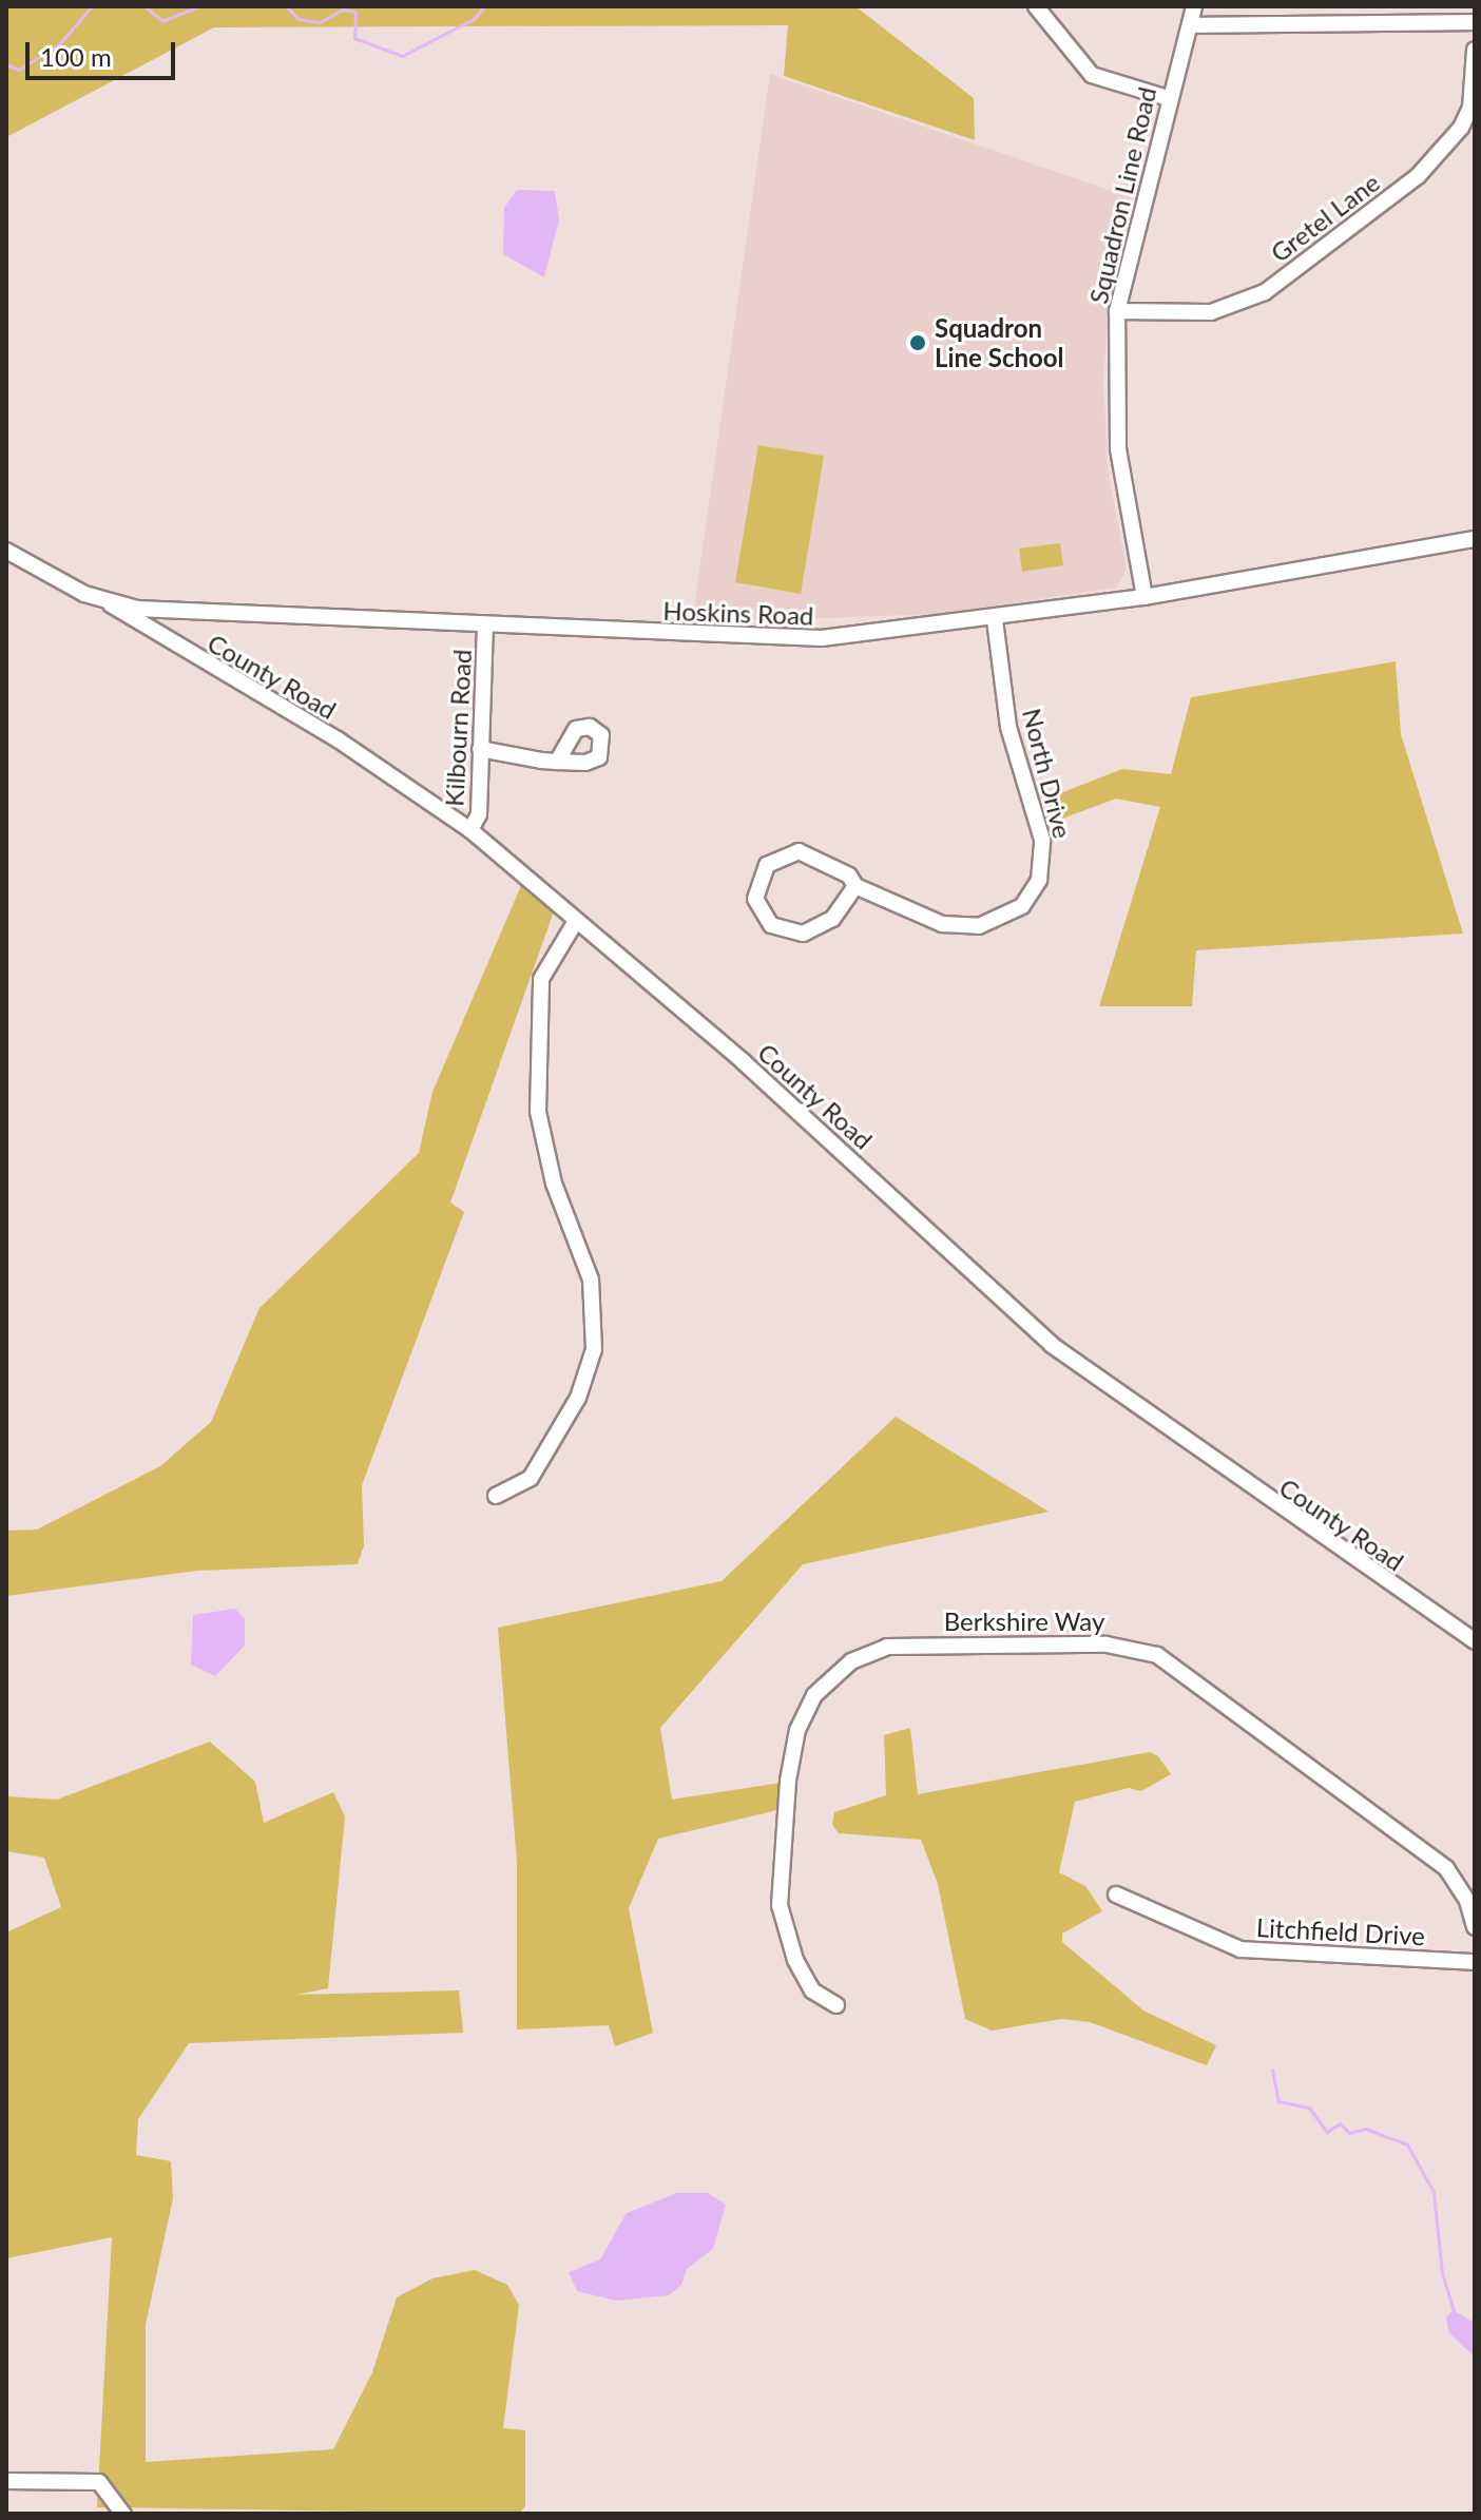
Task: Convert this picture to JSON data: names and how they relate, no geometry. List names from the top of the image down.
{
  "streets": {
    "street": [
      "Squadron Line Road",
      "Gretel Lane",
      "Hoskins Road",
      "County Road",
      "Kilbourn Road",
      "North Drive",
      "Berkshire Way",
      "Litchfield Drive"
    ]
  },
  "crossings": [
    ["Squadron Line Road", "Gretel Lane"],
    ["Squadron Line Road", "Hoskins Road"],
    ["Hoskins Road", "County Road"],
    ["Hoskins Road", "Kilbourn Road"],
    ["Hoskins Road", "North Drive"],
    ["County Road", "Kilbourn Road"]
  ],
  "places": ["Squadron Line School"],
  "scale_bar": "100 m"
}
